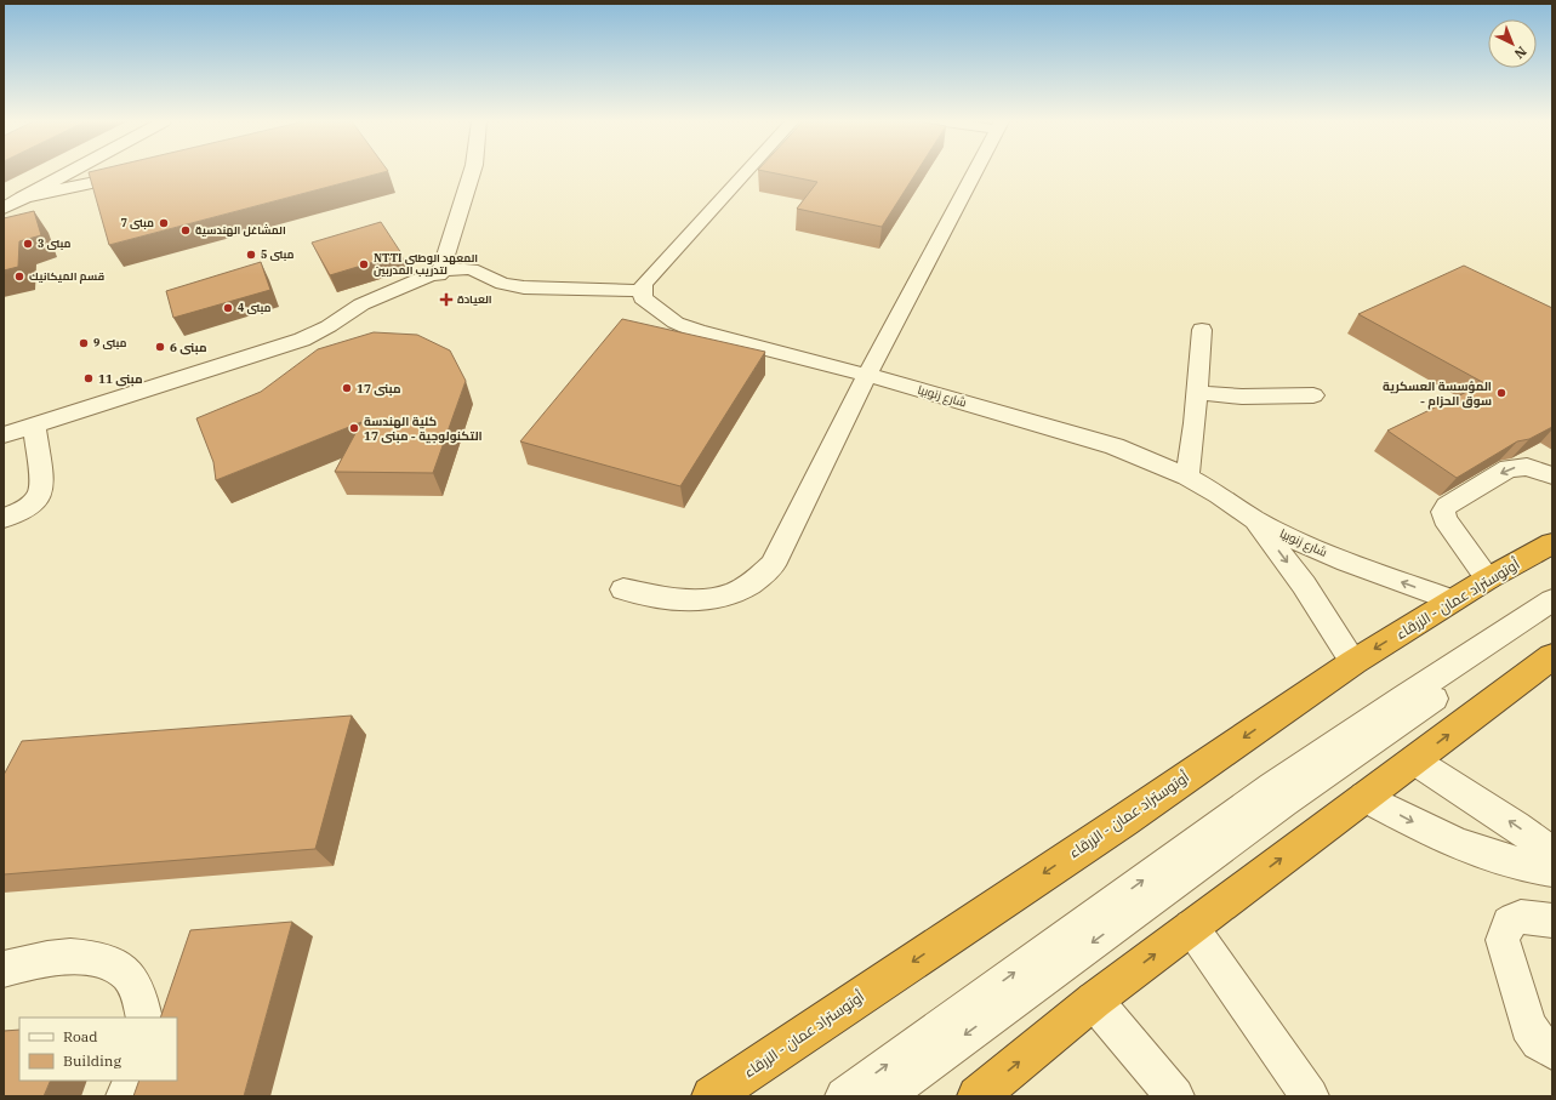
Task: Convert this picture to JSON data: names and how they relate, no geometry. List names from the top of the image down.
{
  "streets": {
    "highway": ["أوتوستراد عمان - الزرقاء"],
    "street": ["شارع زنوبيا"]
  },
  "crossings": [
    ["شارع زنوبيا", "أوتوستراد عمان - الزرقاء"]
  ],
  "places": {
    "other": [
      "مبنى 7",
      "المشاغل الهندسية",
      "مبنى 3",
      "مبنى 5",
      "NTTI المعهد الوطني لتدريب المدربين",
      "قسم الميكانيك",
      "مبنى 4",
      "مبنى 9",
      "مبنى 6",
      "مبنى 11",
      "مبنى 17",
      "المؤسسة العسكرية - سوق الحزام",
      "كلية الهندسة التكنولوجية - مبنى 17"
    ],
    "health": ["العيادة"]
  },
  "legend": ["Road", "Building"],
  "north": "bottom right"
}
